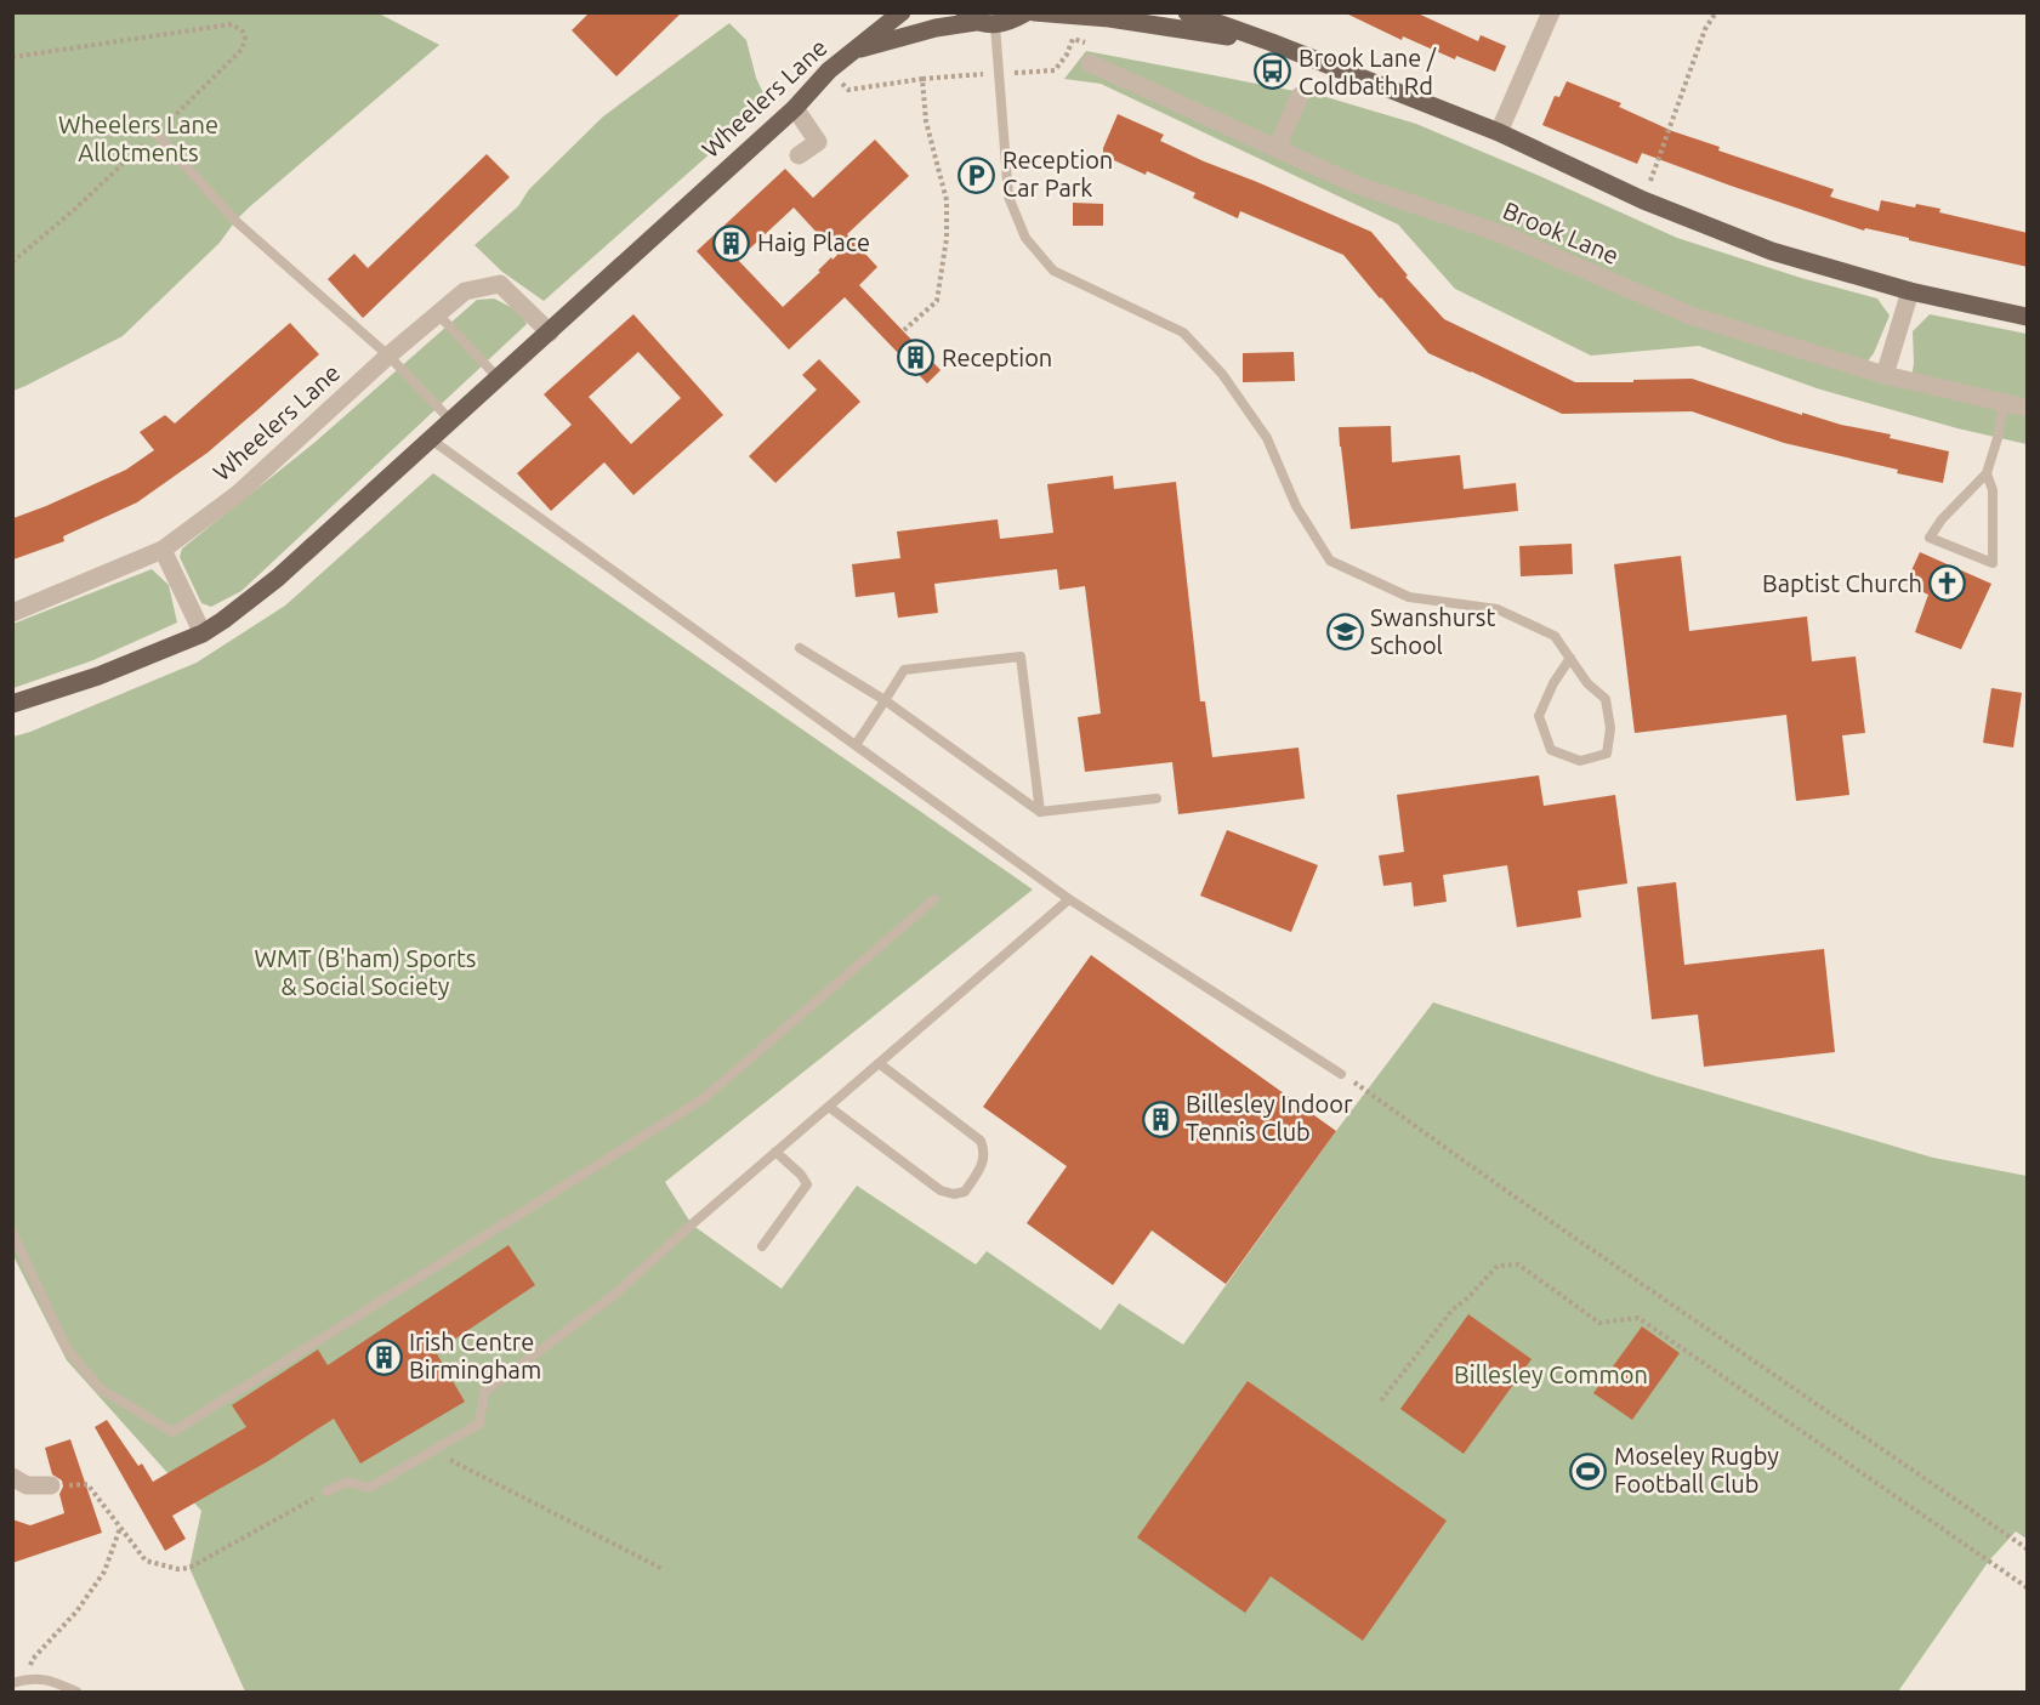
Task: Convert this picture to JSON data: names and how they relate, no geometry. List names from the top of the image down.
{
  "streets": {
    "main road": ["Wheelers Lane"],
    "street": ["Brook Lane"]
  },
  "parks": ["Wheelers Lane Allotments", "WMT (B'ham) Sports & Social Society", "Billesley Common"],
  "places": {
    "bus stop": ["Brook Lane / Coldbath Rd"],
    "parking": ["Reception Car Park"],
    "building": [
      "Haig Place",
      "Reception",
      "Billesley Indoor Tennis Club",
      "Irish Centre Birmingham"
    ],
    "church": ["Baptist Church"],
    "school or university": ["Swanshurst School"],
    "sports": ["Moseley Rugby Football Club"]
  }
}
